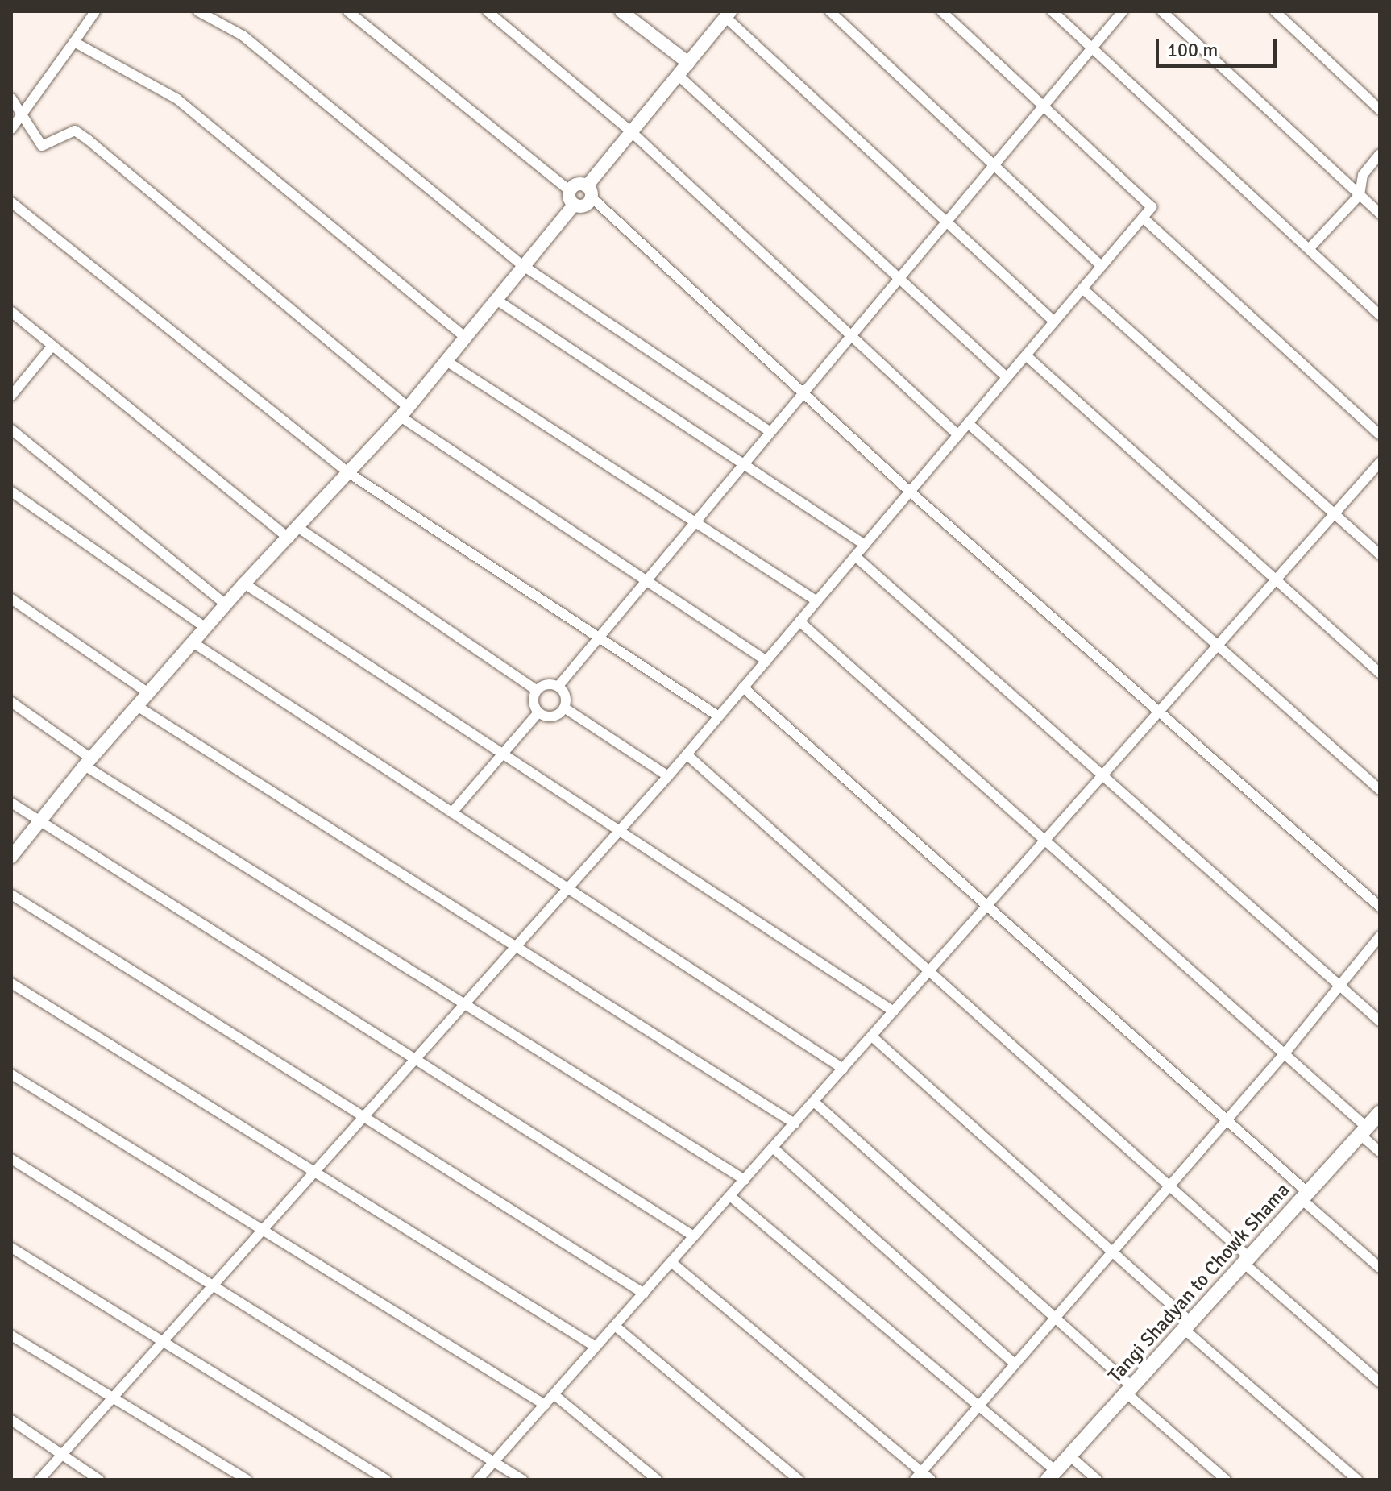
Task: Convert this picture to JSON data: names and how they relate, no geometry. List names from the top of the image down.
{
  "streets": {
    "main road": ["Tangi Shadyan to Chowk Shama"]
  },
  "scale_bar": "100 m"
}
